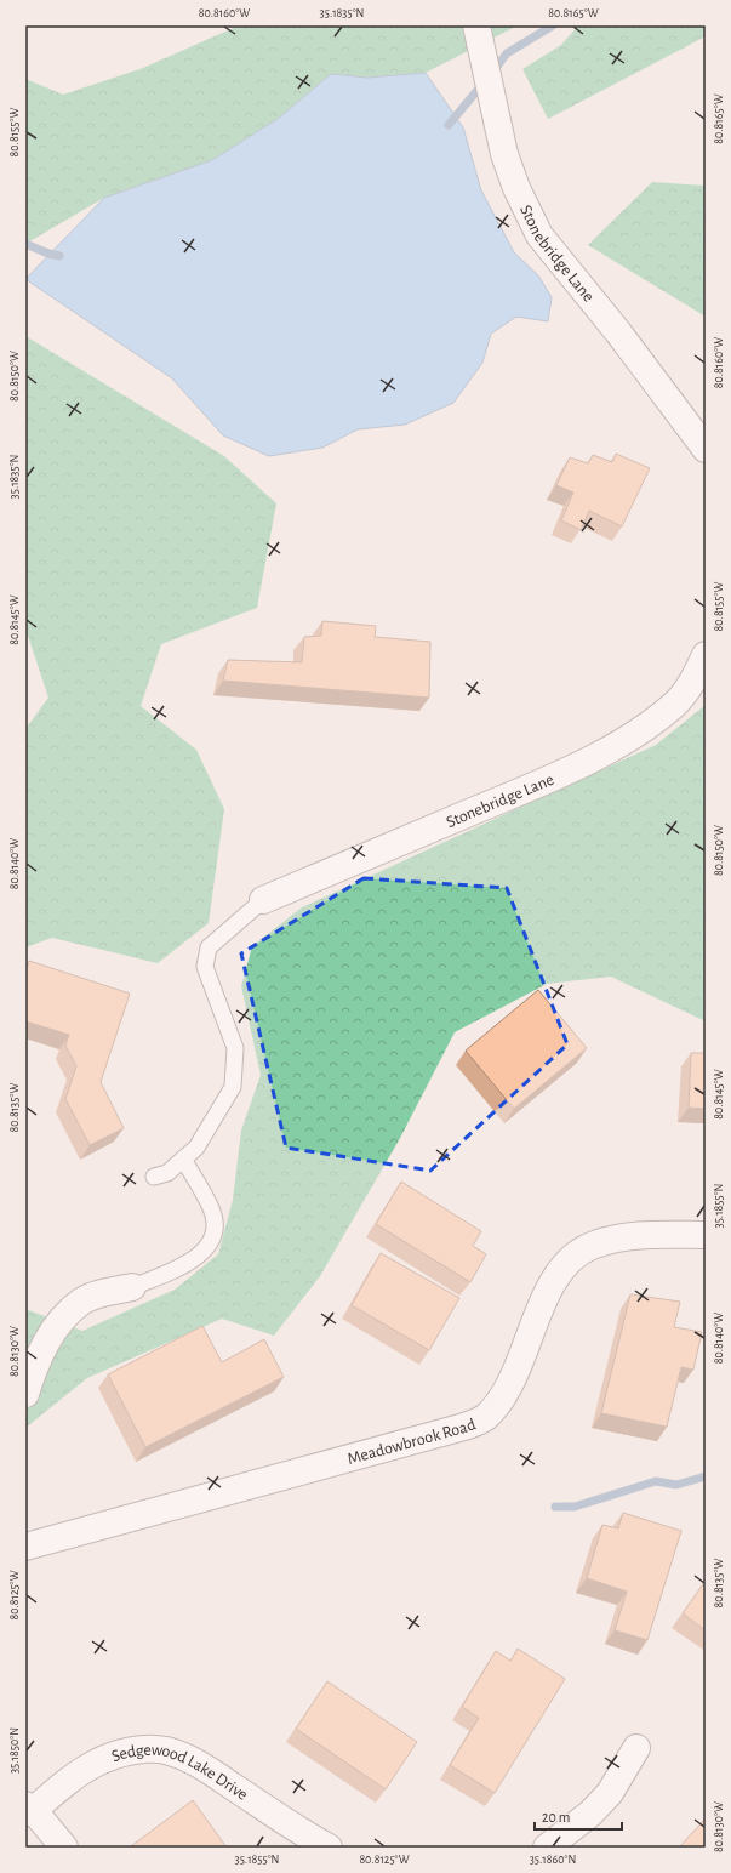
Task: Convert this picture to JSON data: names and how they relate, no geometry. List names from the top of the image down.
{
  "streets": {
    "street": ["Stonebridge Lane", "Meadowbrook Road", "Sedgewood Lake Drive"]
  },
  "scale_bar": "20 m",
  "coordinates": [
    "80.8160°W",
    "35.1835°N",
    "80.8165°W",
    "80.8155°W",
    "80.8150°W",
    "80.8145°W",
    "80.8140°W",
    "80.8135°W",
    "35.1855°N",
    "80.8130°W",
    "80.8125°W",
    "35.1850°N",
    "35.1860°N"
  ]
}
